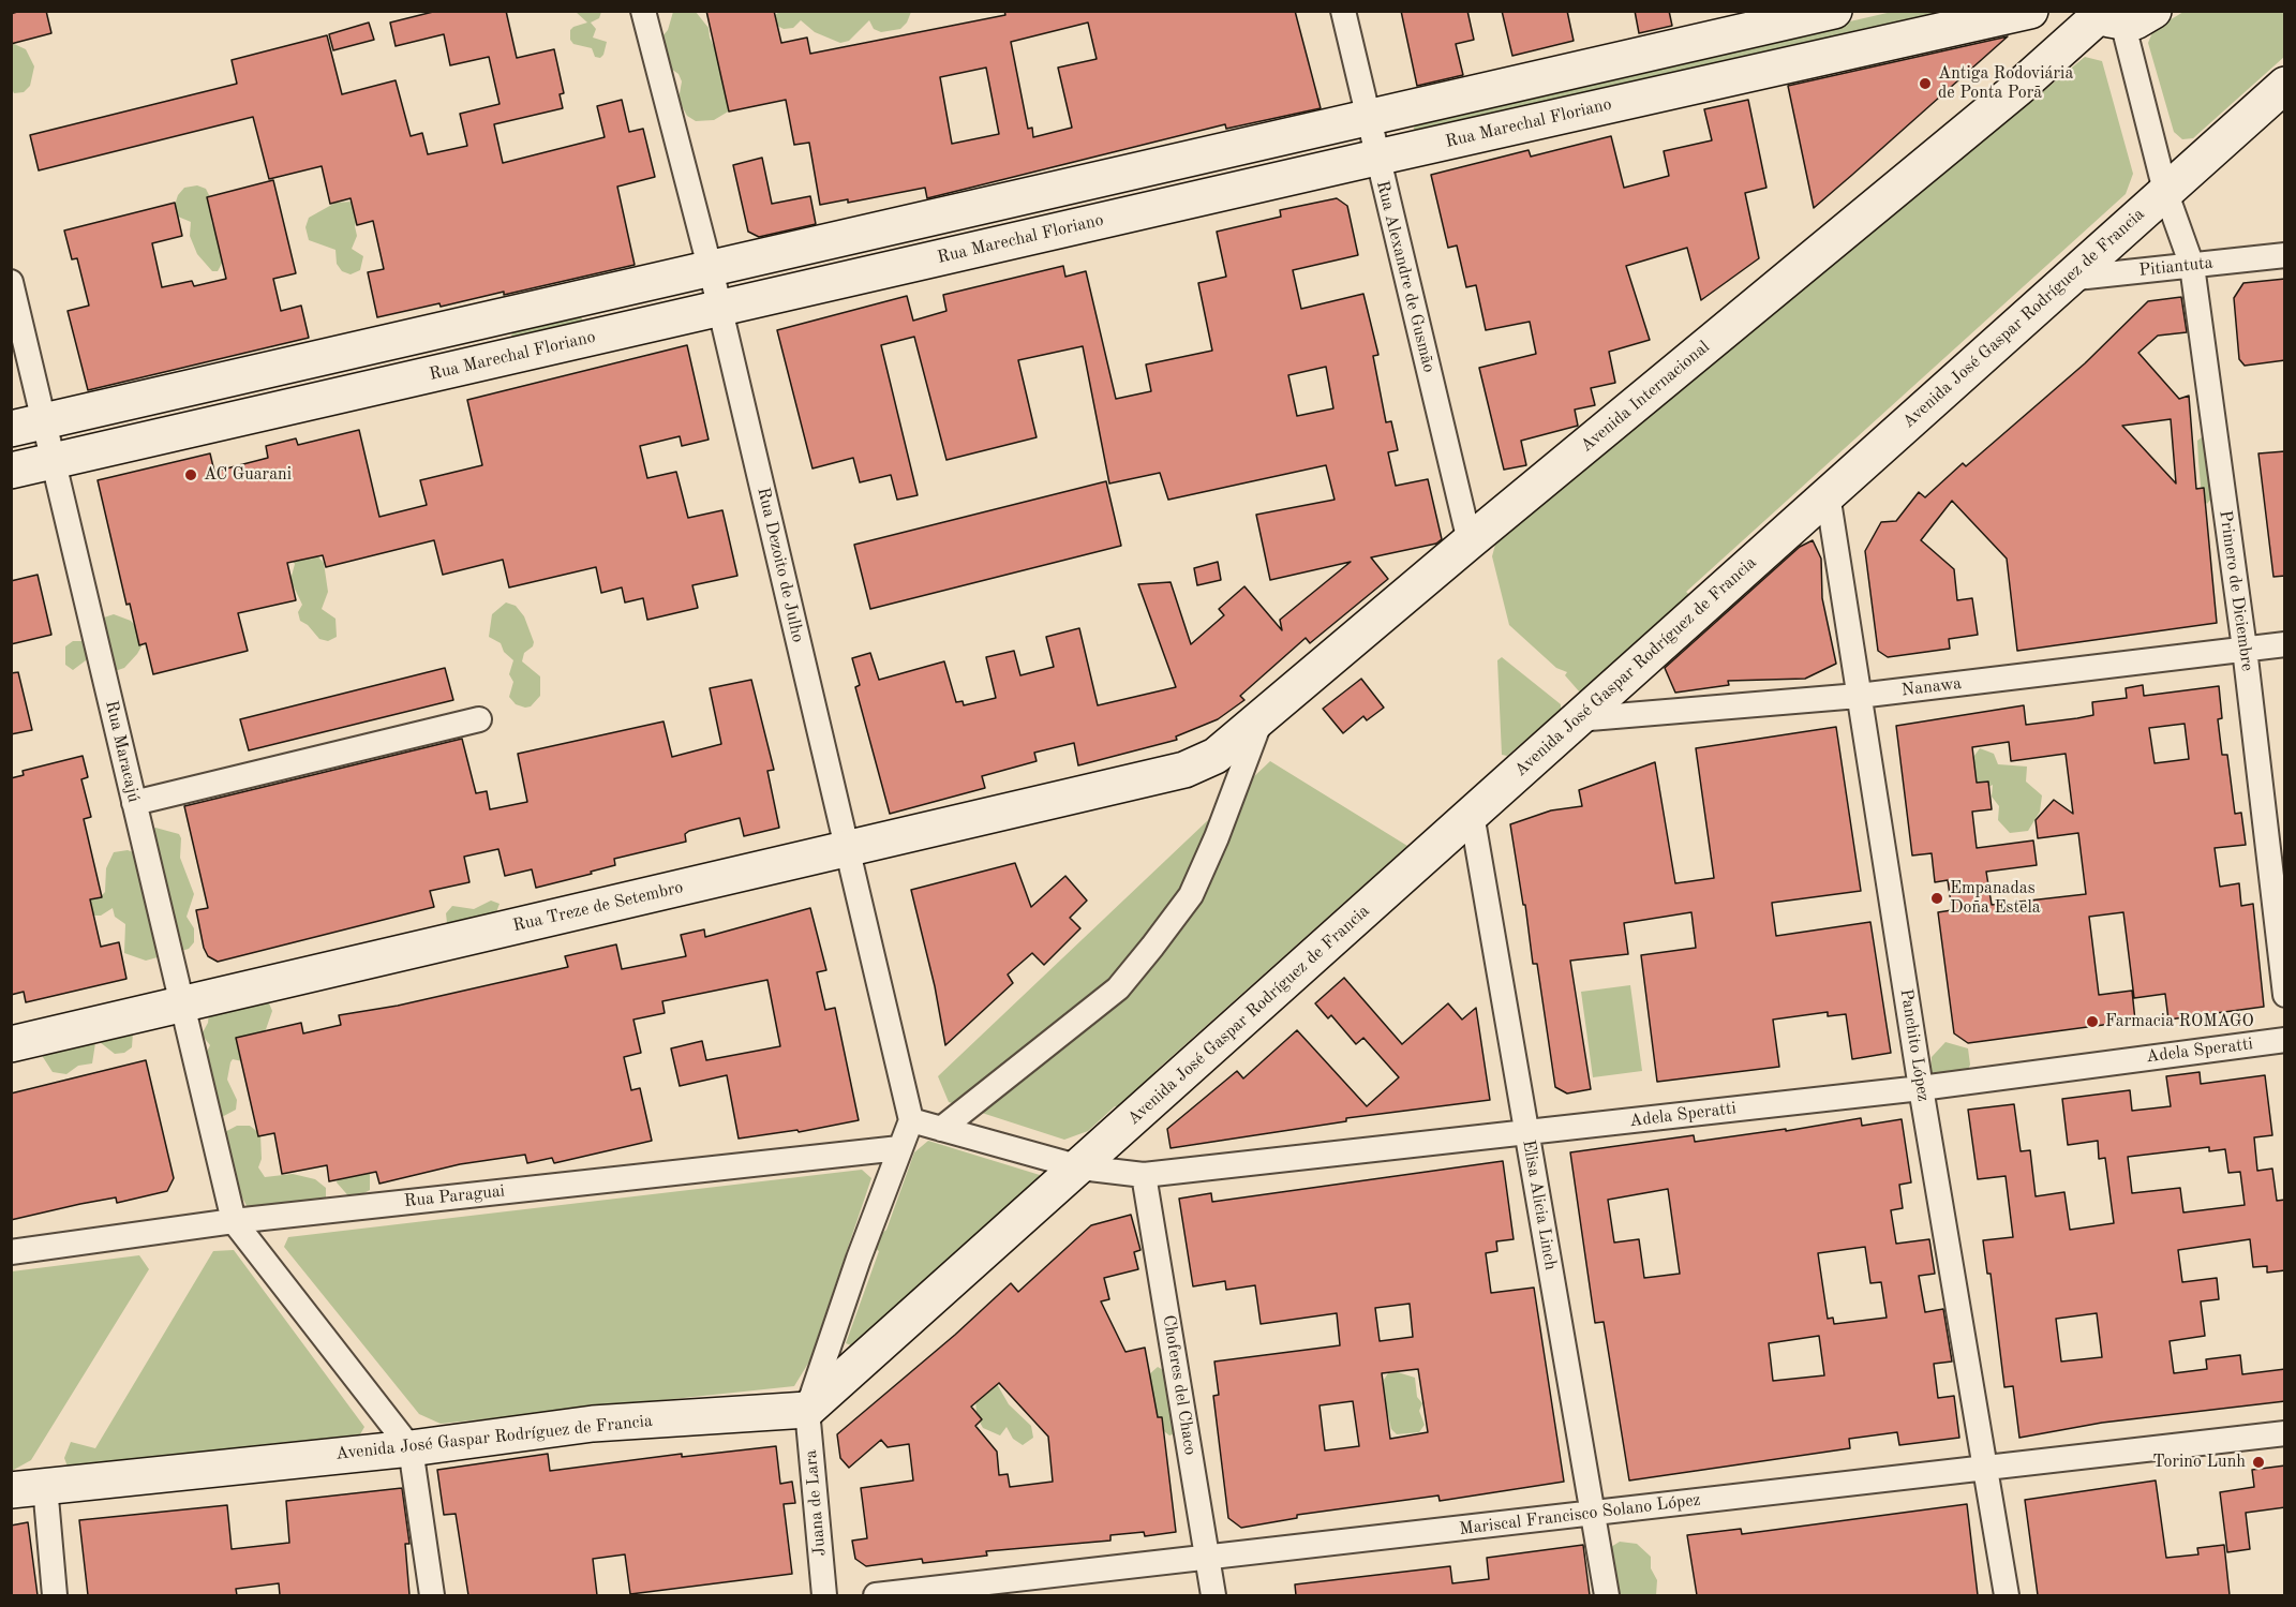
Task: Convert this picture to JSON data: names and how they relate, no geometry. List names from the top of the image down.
{
  "streets": {
    "main road": [
      "Rua Marechal Floriano",
      "Avenida José Gaspar Rodríguez de Francia",
      "Avenida Internacional",
      "Rua Treze de Setembro"
    ],
    "street": [
      "Pitiantuta",
      "Rua Alexandre de Gusmão",
      "Rua Dezoito de Julho",
      "Primero de Diciembre",
      "Nanawa",
      "Rua Maracajú",
      "Panchito López",
      "Adela Speratti",
      "Rua Paraguai",
      "Elisa Alicia Linch",
      "Choferes del Chaco",
      "Juana de Lara",
      "Mariscal Francisco Solano López"
    ]
  },
  "crossings": [
    ["Rua Marechal Floriano", "Rua Alexandre de Gusmão"],
    ["Rua Marechal Floriano", "Rua Dezoito de Julho"],
    ["Rua Marechal Floriano", "Rua Maracajú"],
    ["Pitiantuta", "Avenida José Gaspar Rodríguez de Francia"],
    ["Pitiantuta", "Primero de Diciembre"],
    ["Rua Alexandre de Gusmão", "Avenida Internacional"],
    ["Avenida José Gaspar Rodríguez de Francia", "Primero de Diciembre"],
    ["Avenida José Gaspar Rodríguez de Francia", "Nanawa"],
    ["Avenida José Gaspar Rodríguez de Francia", "Panchito López"],
    ["Avenida José Gaspar Rodríguez de Francia", "Adela Speratti"],
    ["Avenida José Gaspar Rodríguez de Francia", "Elisa Alicia Linch"],
    ["Avenida José Gaspar Rodríguez de Francia", "Juana de Lara"],
    ["Avenida Internacional", "Primero de Diciembre"],
    ["Avenida Internacional", "Rua Treze de Setembro"],
    ["Rua Dezoito de Julho", "Rua Treze de Setembro"],
    ["Rua Dezoito de Julho", "Adela Speratti"],
    ["Primero de Diciembre", "Nanawa"],
    ["Nanawa", "Panchito López"],
    ["Rua Maracajú", "Rua Treze de Setembro"],
    ["Rua Maracajú", "Rua Paraguai"],
    ["Panchito López", "Adela Speratti"],
    ["Panchito López", "Mariscal Francisco Solano López"],
    ["Adela Speratti", "Elisa Alicia Linch"],
    ["Adela Speratti", "Choferes del Chaco"],
    ["Elisa Alicia Linch", "Mariscal Francisco Solano López"],
    ["Choferes del Chaco", "Mariscal Francisco Solano López"]
  ],
  "places": [
    "Antiga Rodoviária de Ponta Porã",
    "AC Guarani",
    "Empanadas Doña Estela",
    "Farmacia ROMAGO",
    "Torino Lunh"
  ]
}
